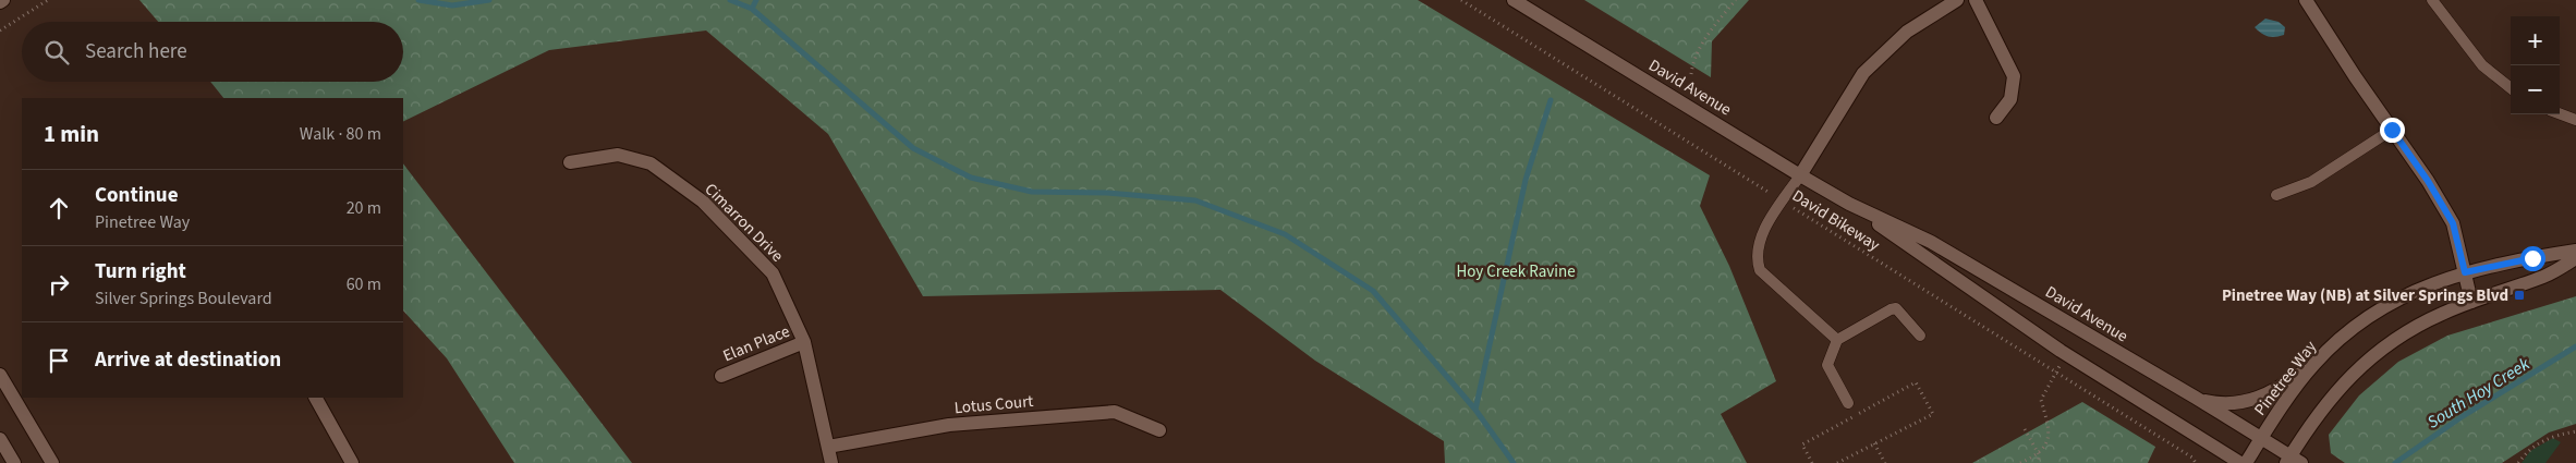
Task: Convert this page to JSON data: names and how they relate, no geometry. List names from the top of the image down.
{
  "streets": {
    "main road": [
      "David Avenue",
      "Cimarron Drive",
      "Elan Place",
      "Pinetree Way",
      "Lotus Court"
    ],
    "path": ["David Bikeway"]
  },
  "crossings": [
    ["David Avenue", "Pinetree Way"],
    ["Cimarron Drive", "Elan Place"],
    ["Cimarron Drive", "Lotus Court"]
  ],
  "water": ["South Hoy Creek"],
  "parks": ["Hoy Creek Ravine"],
  "places": {
    "transit": ["Pinetree Way (NB) at Silver Springs Blvd"]
  },
  "page": {
    "map_buttons": ["+", "−"],
    "search": "Search here",
    "heading": ["1 min", "Walk · 80 m"],
    "list": [
      ["Continue", "Pinetree Way", "20 m"],
      ["Turn right", "Silver Springs Boulevard", "60 m"],
      "Arrive at destination"
    ]
  }
}
